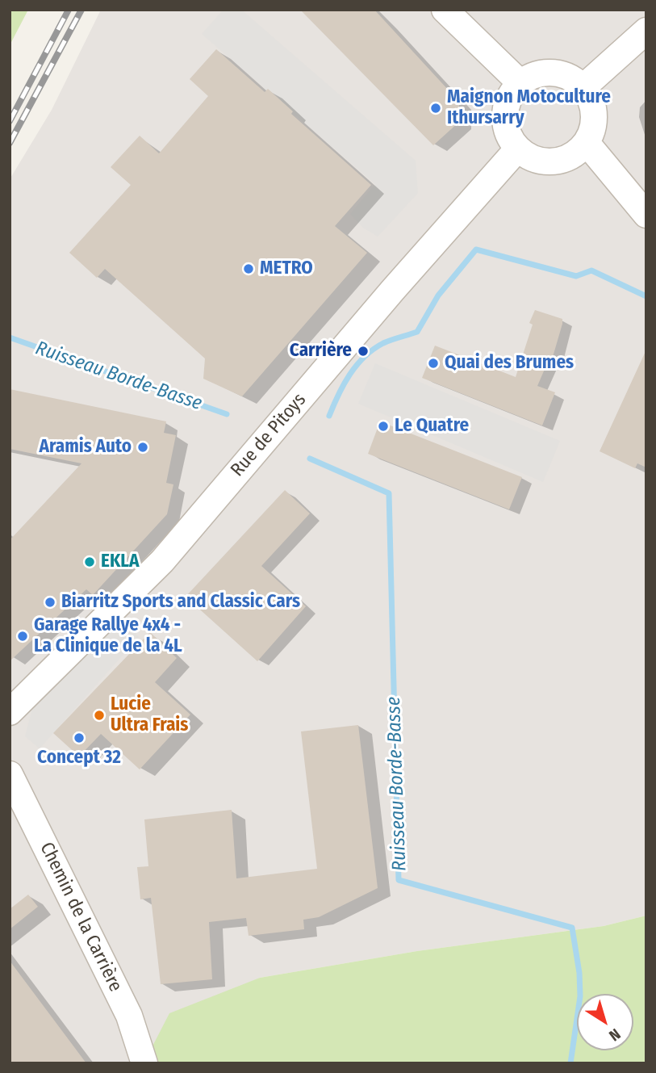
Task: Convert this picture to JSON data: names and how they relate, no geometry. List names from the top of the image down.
{
  "streets": {
    "street": ["Rue de Pitoys", "Chemin de la Carrière"]
  },
  "water": ["Ruisseau Borde-Basse"],
  "places": [
    "Maignon Motoculture Ithursarry",
    "METRO",
    "Carrière",
    "Quai des Brumes",
    "Le Quatre",
    "Aramis Auto",
    "EKLA",
    "Biarritz Sports and Classic Cars",
    "Garage Rallye 4x4 - La Clinique de la 4L",
    "Lucie Ultra Frais",
    "Concept 32"
  ],
  "north": "bottom right"
}
